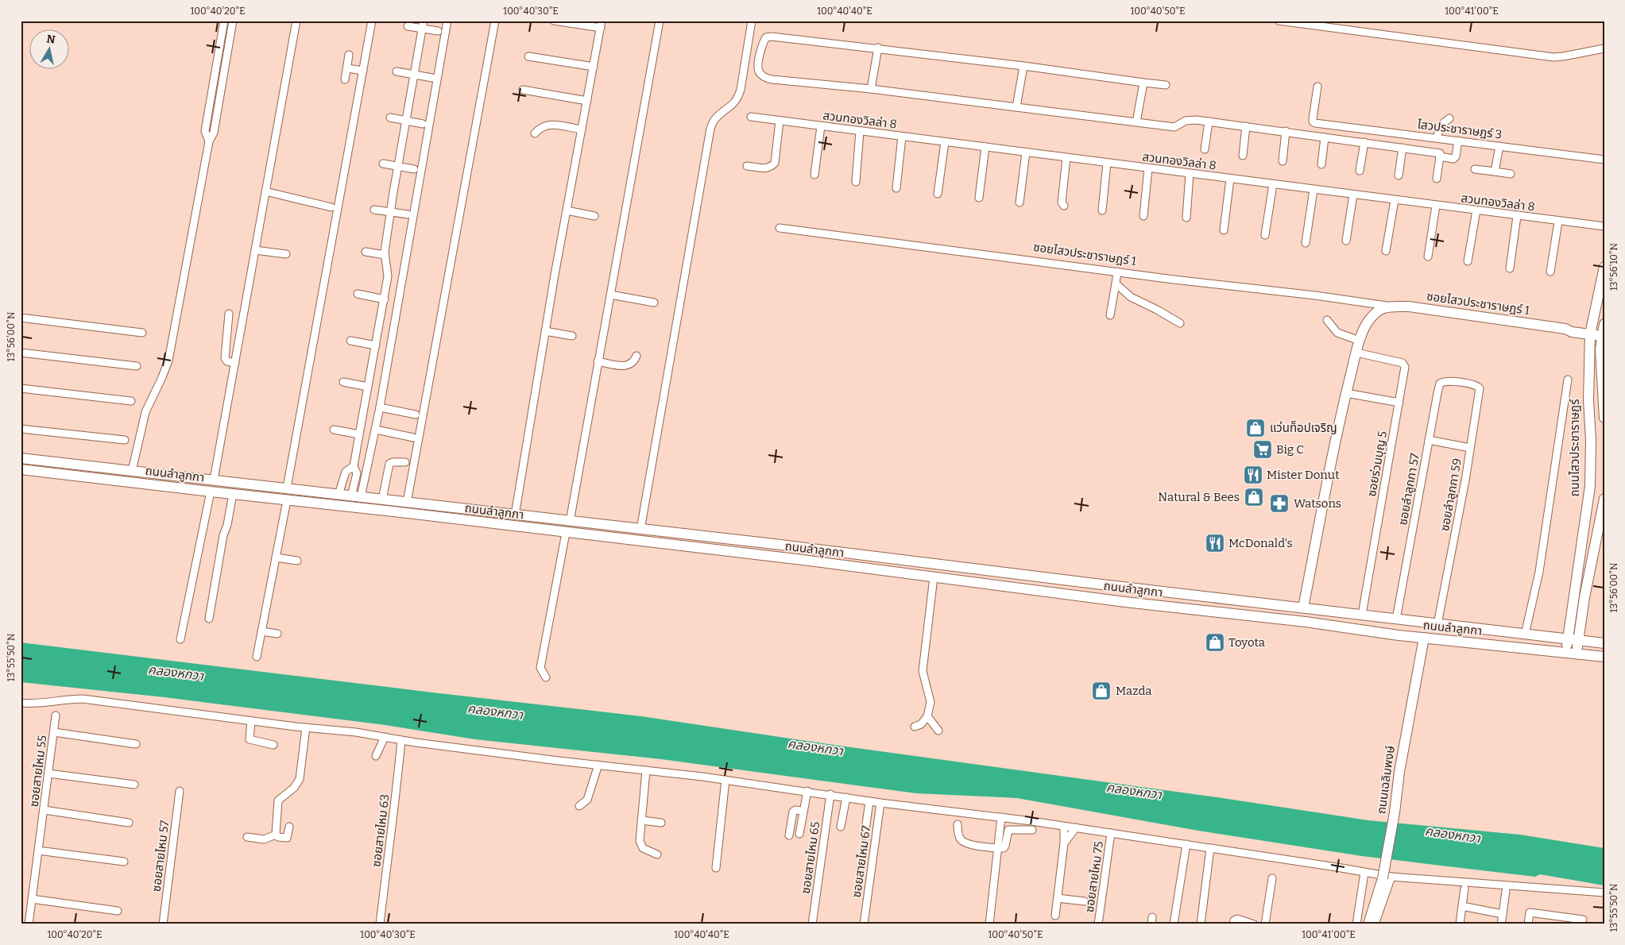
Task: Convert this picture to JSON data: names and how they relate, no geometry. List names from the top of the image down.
{
  "streets": {
    "main road": [
      "ซอยไสวประชาราษฎร์ 1",
      "ถนนไสวประชาราษฎร์",
      "ถนนลำลูกกา",
      "ถนนเฉลิมพงษ์"
    ],
    "street": [
      "สวนทองวิลล่า 8",
      "ไสวประชาราษฎร์ 3",
      "ซอยร่วมบุญ 5",
      "ซอยลำลูกกา 57",
      "ซอยลำลูกกา 59",
      "ซอยสายไหม 55",
      "ซอยสายไหม 63",
      "ซอยสายไหม 57",
      "ซอยสายไหม 65",
      "ซอยสายไหม 67",
      "ซอยสายไหม 75"
    ]
  },
  "crossings": [
    ["ซอยไสวประชาราษฎร์ 1", "ถนนไสวประชาราษฎร์"],
    ["ถนนไสวประชาราษฎร์", "ถนนลำลูกกา"],
    ["ซอยร่วมบุญ 5", "ถนนลำลูกกา"],
    ["ถนนลำลูกกา", "ซอยลำลูกกา 57"],
    ["ถนนลำลูกกา", "ซอยลำลูกกา 59"],
    ["ถนนลำลูกกา", "ถนนเฉลิมพงษ์"],
    ["ซอยลำลูกกา 57", "ซอยลำลูกกา 59"]
  ],
  "water": ["คลองหกวา"],
  "places": {
    "shop": [
      "แว่นท็อปเจริญ",
      "Natural & Bees",
      "Toyota",
      "Mazda"
    ],
    "supermarket": ["Big C"],
    "restaurant": ["Mister Donut", "McDonald's"],
    "pharmacy": ["Watsons"]
  },
  "north": "top",
  "coordinates": [
    "100°40'20\"E",
    "100°40'30\"E",
    "100°40'40\"E",
    "100°40'50\"E",
    "100°41'00\"E",
    "13°56'10\"N",
    "13°56'00\"N",
    "13°55'50\"N"
  ]
}
